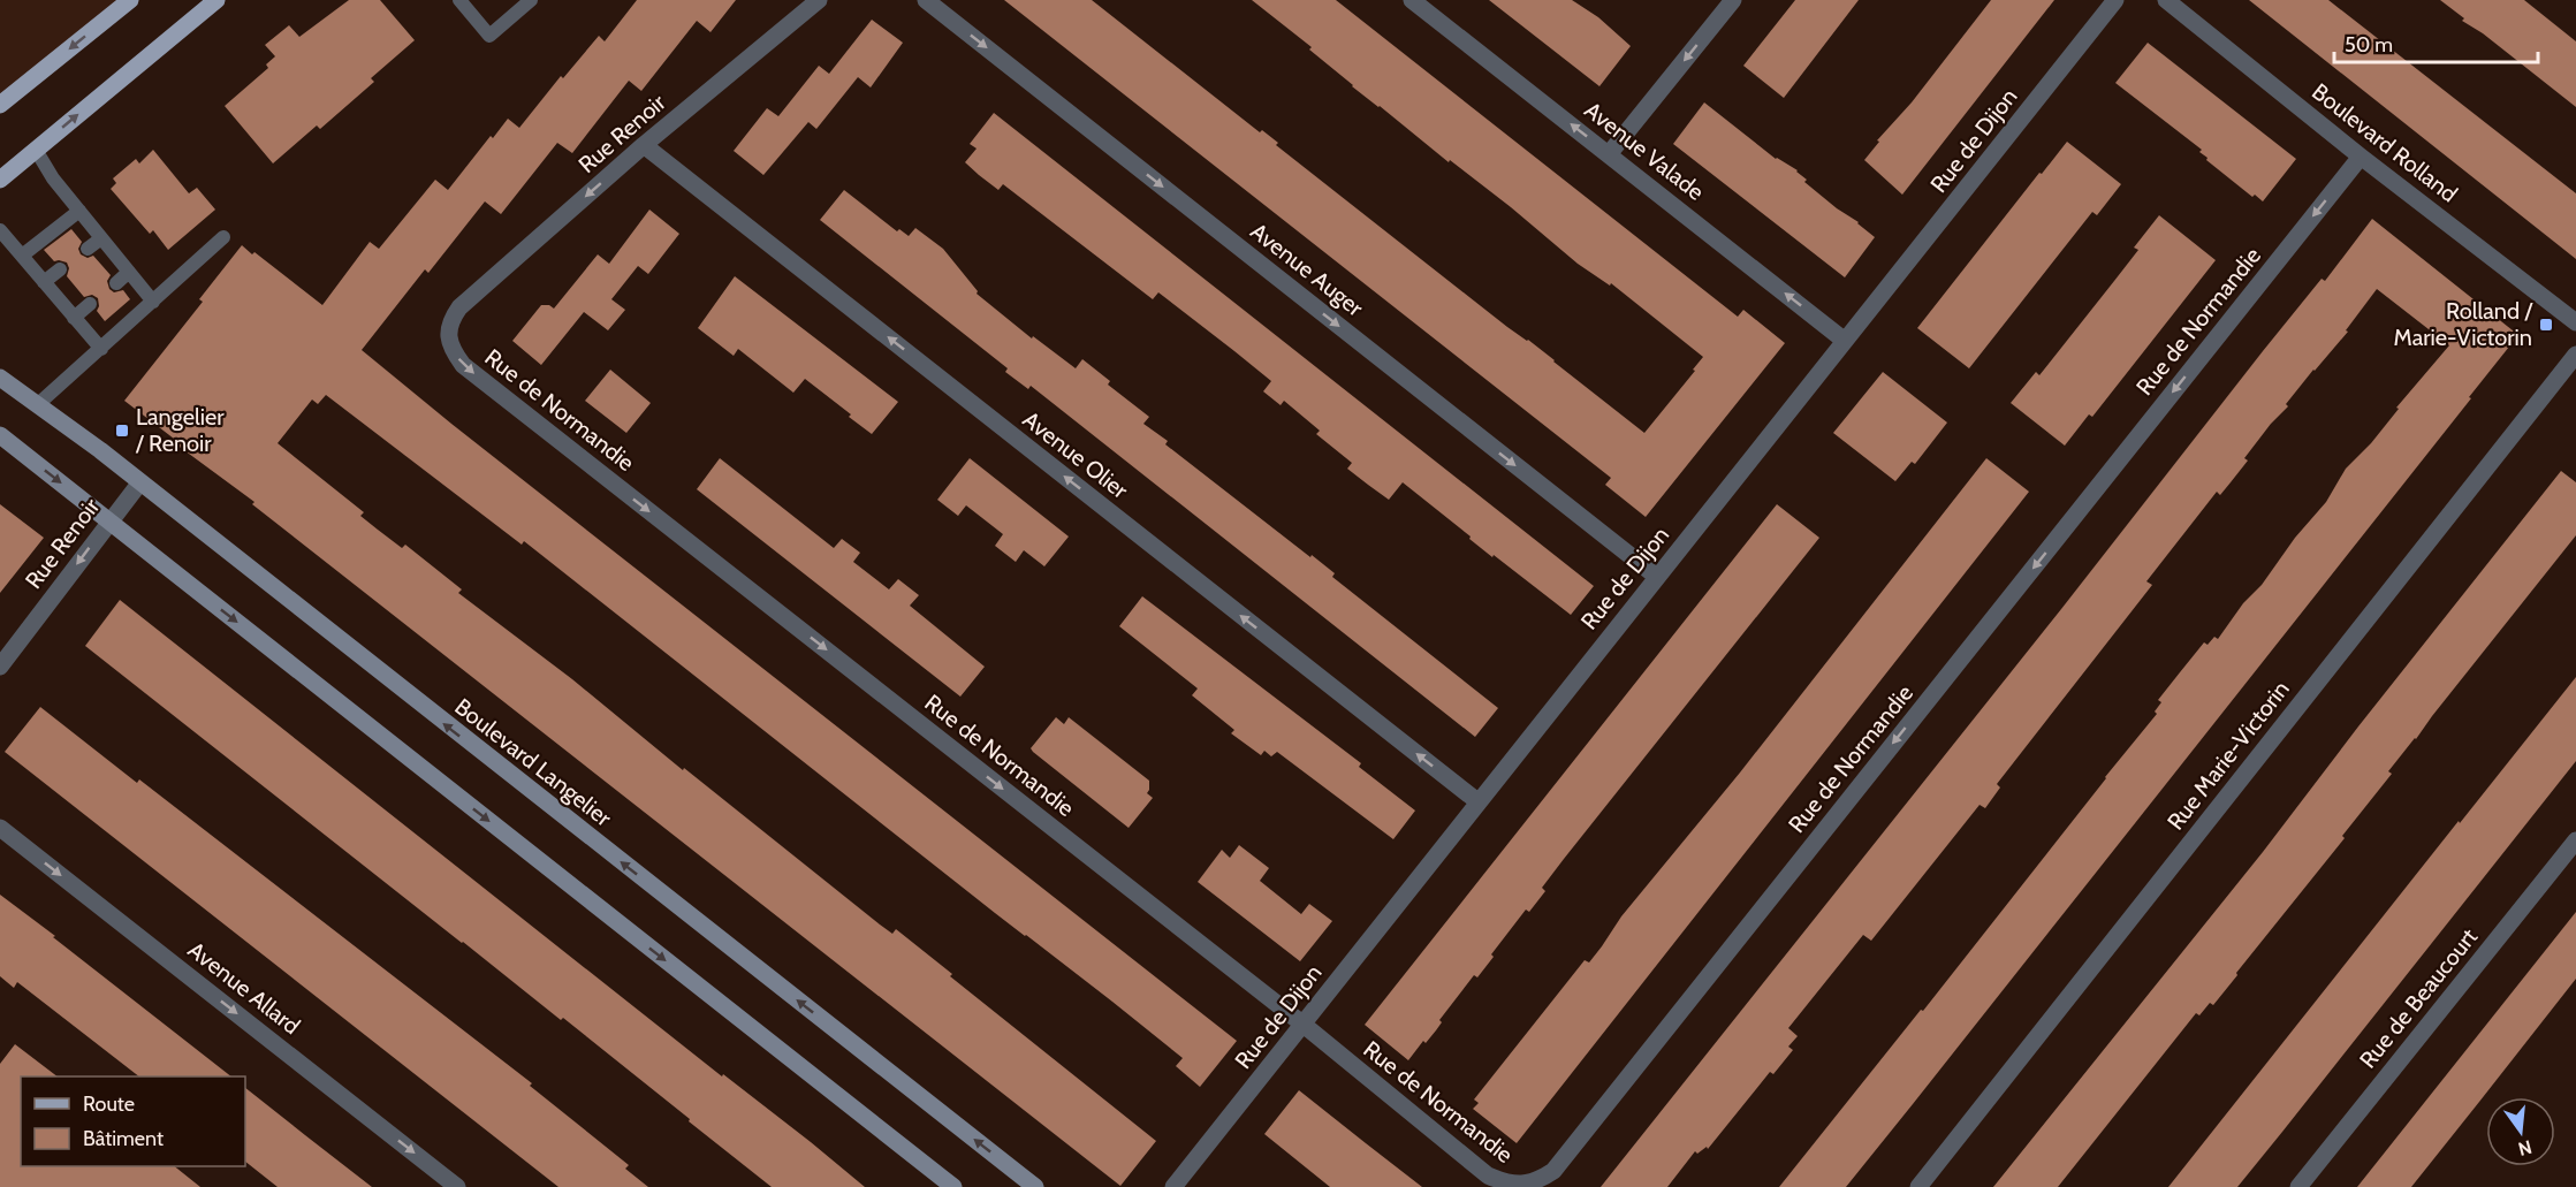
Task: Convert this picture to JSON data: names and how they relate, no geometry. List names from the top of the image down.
{
  "streets": {
    "main road": ["Boulevard Langelier"],
    "street": [
      "Rue Renoir",
      "Rue de Dijon",
      "Boulevard Rolland",
      "Avenue Valade",
      "Avenue Auger",
      "Rue de Normandie",
      "Avenue Olier",
      "Rue Marie-Victorin",
      "Avenue Allard",
      "Rue de Beaucourt"
    ]
  },
  "crossings": [
    ["Rue Renoir", "Rue de Normandie"],
    ["Rue Renoir", "Avenue Olier"],
    ["Rue Renoir", "Boulevard Langelier"],
    ["Rue de Dijon", "Avenue Valade"],
    ["Rue de Dijon", "Avenue Auger"],
    ["Rue de Dijon", "Rue de Normandie"],
    ["Rue de Dijon", "Avenue Olier"],
    ["Boulevard Rolland", "Rue de Normandie"]
  ],
  "one_way": [
    "Rue Renoir",
    "Avenue Valade",
    "Avenue Auger",
    "Avenue Olier",
    "Avenue Allard"
  ],
  "places": {
    "transit": ["Rolland / Marie-Victorin", "Langelier / Renoir"]
  },
  "legend": ["Route", "Bâtiment"],
  "scale_bar": "50 m",
  "north": "bottom"
}
